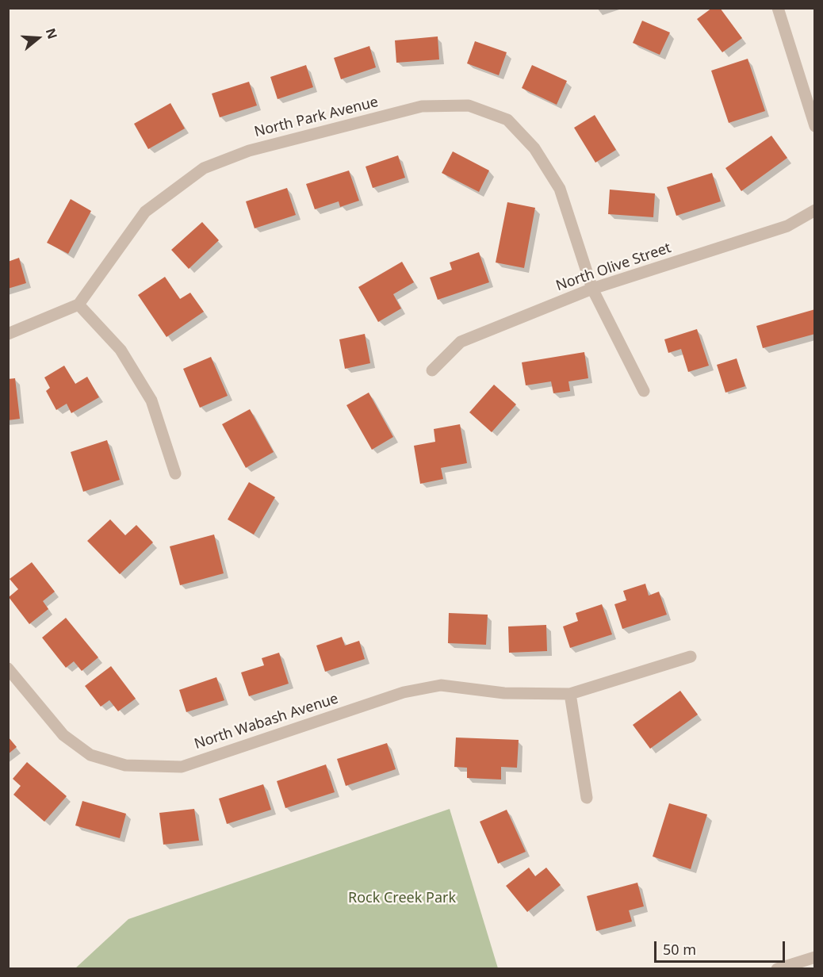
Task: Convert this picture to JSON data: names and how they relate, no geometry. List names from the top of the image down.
{
  "streets": {
    "street": ["North Park Avenue", "North Olive Street", "North Wabash Avenue"]
  },
  "crossings": [
    ["North Park Avenue", "North Olive Street"]
  ],
  "parks": ["Rock Creek Park"],
  "scale_bar": "50 m",
  "north": "right"
}
